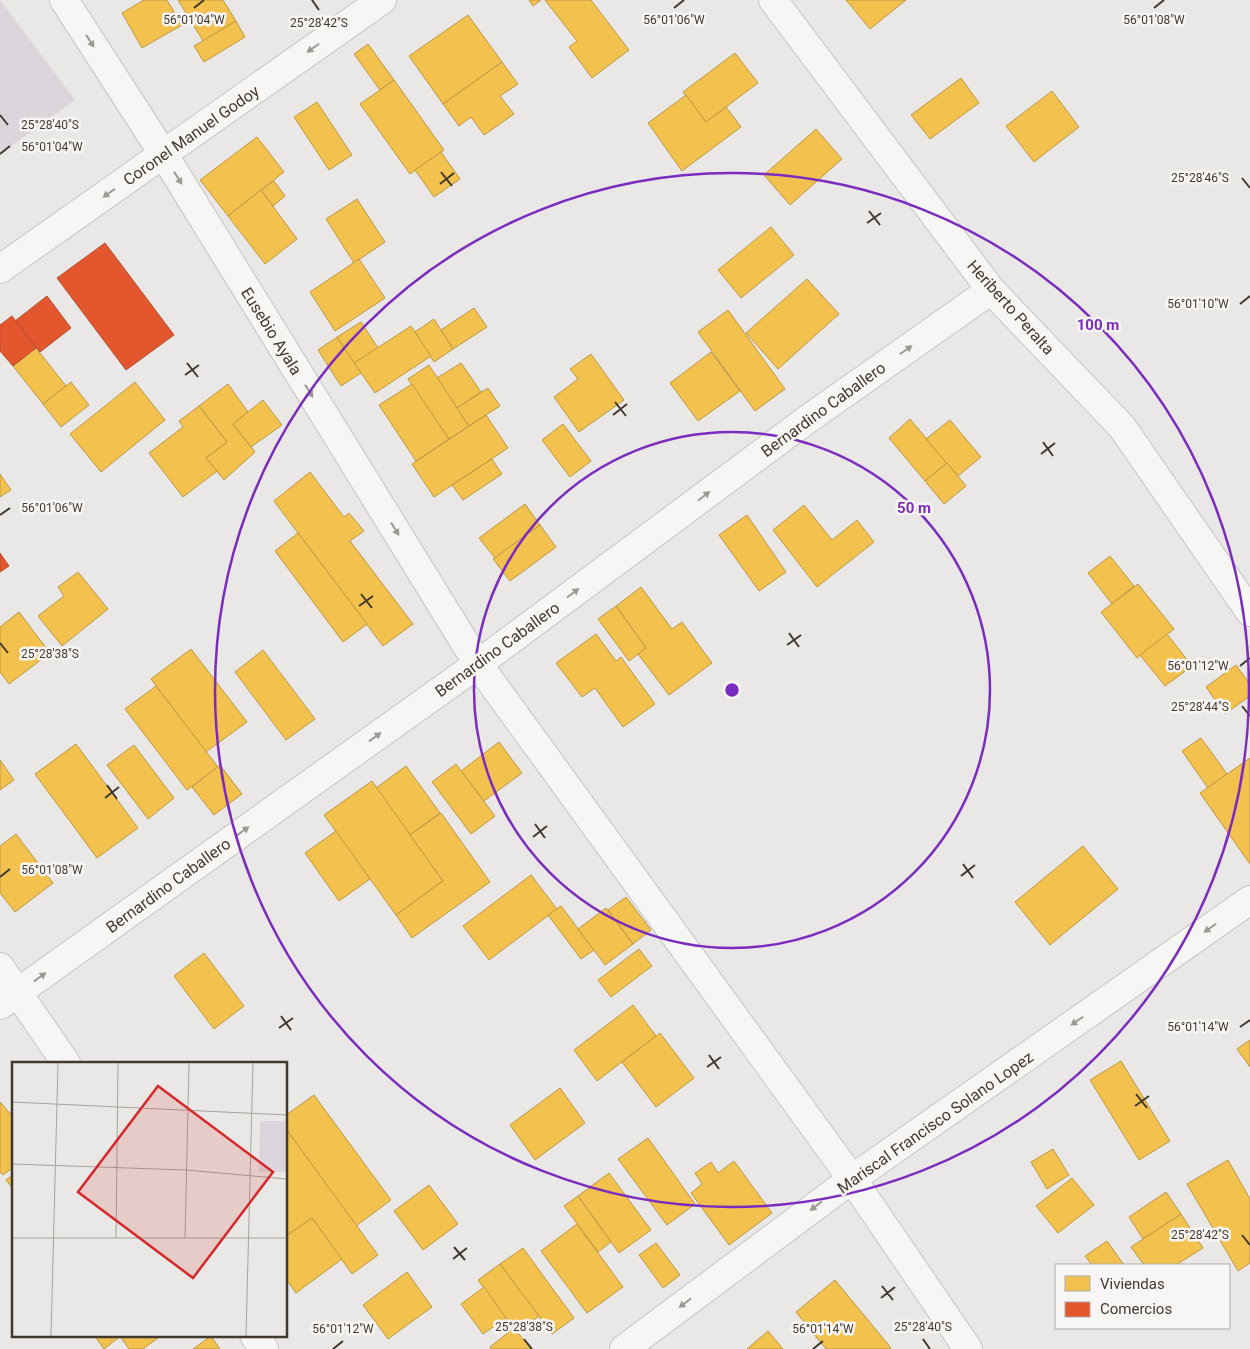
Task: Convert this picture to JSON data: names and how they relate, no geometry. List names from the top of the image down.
{
  "streets": {
    "street": [
      "Coronel Manuel Godoy",
      "Heriberto Peralta",
      "Eusebio Ayala",
      "Bernardino Caballero",
      "Mariscal Francisco Solano Lopez"
    ]
  },
  "crossings": [
    ["Coronel Manuel Godoy", "Eusebio Ayala"],
    ["Heriberto Peralta", "Bernardino Caballero"],
    ["Eusebio Ayala", "Bernardino Caballero"],
    ["Eusebio Ayala", "Mariscal Francisco Solano Lopez"]
  ],
  "one_way": [
    "Coronel Manuel Godoy",
    "Eusebio Ayala",
    "Bernardino Caballero",
    "Mariscal Francisco Solano Lopez"
  ],
  "legend": ["Viviendas", "Comercios"],
  "coordinates": [
    "56°01'06\"W",
    "56°01'04\"W",
    "56°01'08\"W",
    "25°28'42\"S",
    "25°28'40\"S",
    "25°28'46\"S",
    "56°01'10\"W",
    "25°28'38\"S",
    "56°01'12\"W",
    "25°28'44\"S",
    "56°01'14\"W"
  ],
  "rings": ["100 m", "50 m"]
}
